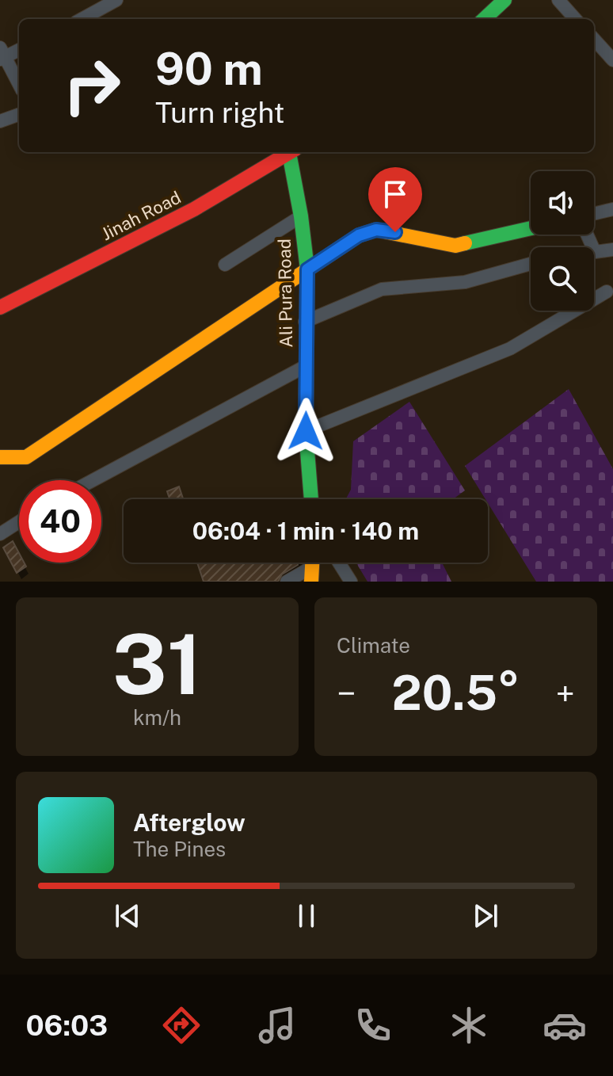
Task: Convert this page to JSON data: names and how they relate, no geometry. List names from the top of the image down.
{
  "streets": {
    "street": ["Jinah Road", "Ali Pura Road"]
  },
  "page": {
    "turn": ["90 m", "Turn right"],
    "limit": "40",
    "trip": "06:04 · 1 min · 140 m",
    "tile": [
      ["31", "km/h"],
      "Climate"
    ],
    "heat": ["−", "20.5°", "+"],
    "song": ["Afterglow", "The Pines"],
    "tabs": "06:03"
  }
}
